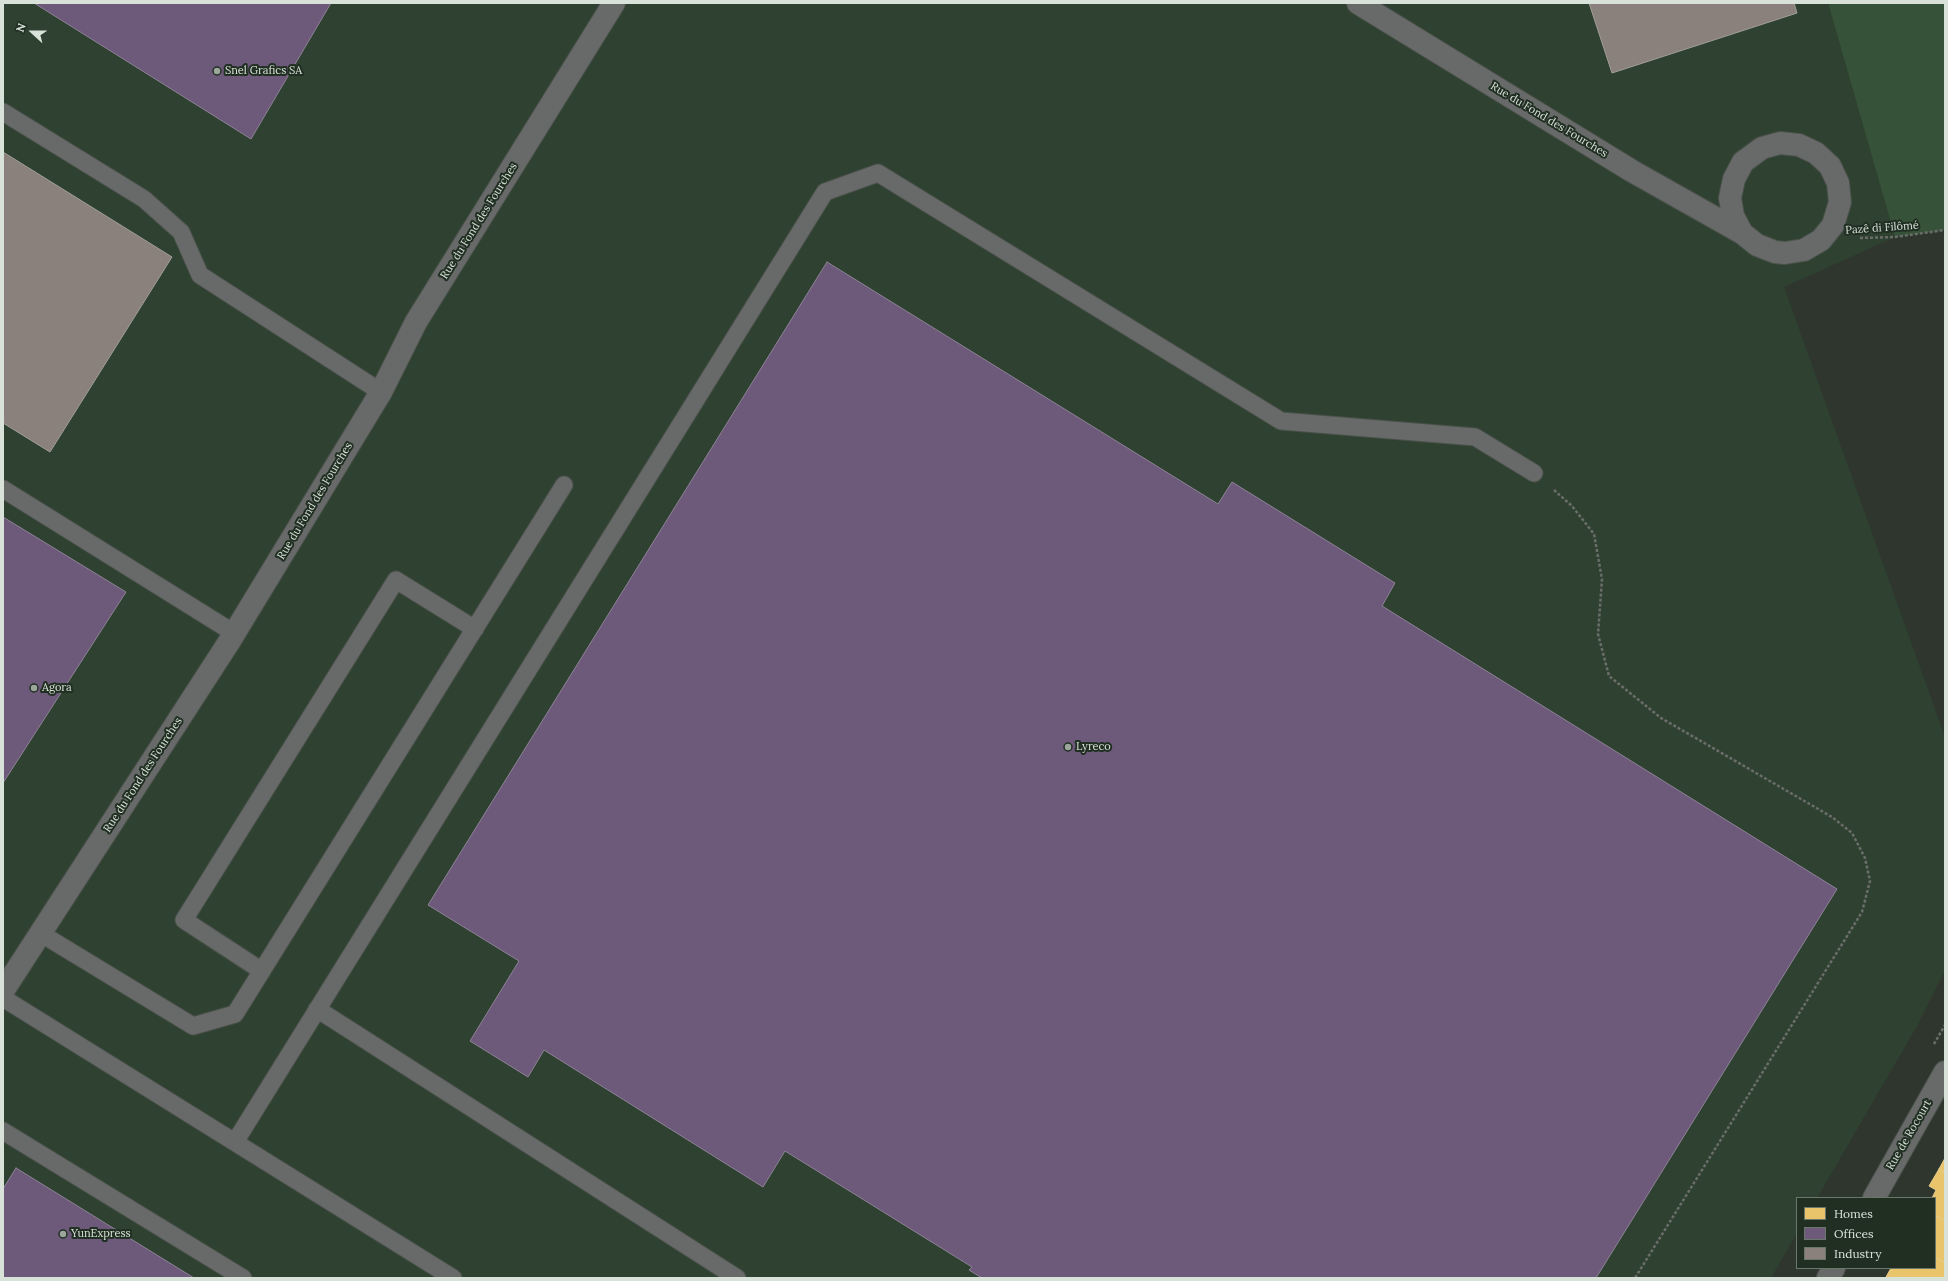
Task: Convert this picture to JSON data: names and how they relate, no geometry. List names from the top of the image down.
{
  "streets": {
    "street": ["Rue du Fond des Fourches", "Rue de Rocourt"],
    "path": ["Pazê di Filômé"]
  },
  "crossings": [
    ["Rue du Fond des Fourches", "Pazê di Filômé"]
  ],
  "places": [
    "Snel Grafics SA",
    "Agora",
    "Lyreco",
    "YunExpress"
  ],
  "legend": ["Homes", "Offices", "Industry"],
  "north": "left"
}
